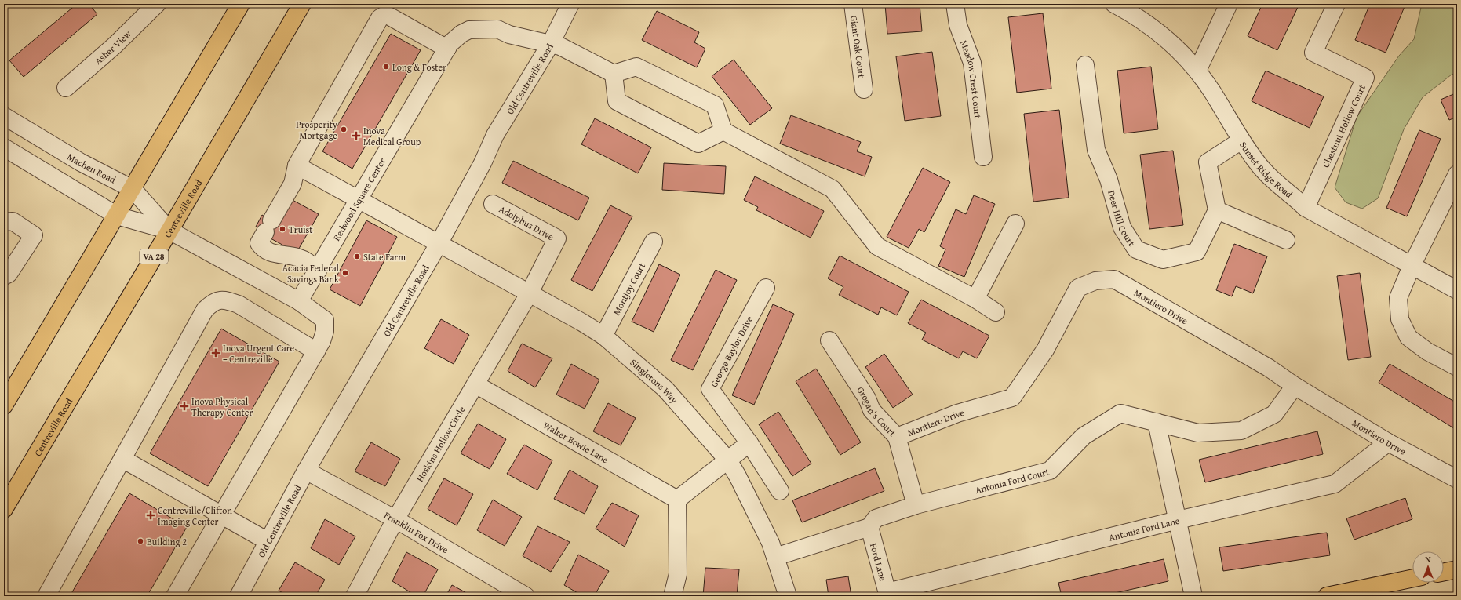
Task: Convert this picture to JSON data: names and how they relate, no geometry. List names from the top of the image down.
{
  "streets": {
    "main road": ["Centreville Road", "VA 28"],
    "street": [
      "Asher View",
      "Giant Oak Court",
      "Old Centreville Road",
      "Meadow Crest Court",
      "Chestnut Hollow Court",
      "Machen Road",
      "Sunset Ridge Road",
      "Redwood Square Center",
      "Deer Hill Court",
      "Adolphus Drive",
      "Montjoy Court",
      "Montiero Drive",
      "George Baylor Drive",
      "Singletons Way",
      "Grogan's Court",
      "Walter Bowie Lane",
      "Hoskins Hollow Circle",
      "Antonia Ford Court",
      "Antonia Ford Lane",
      "Franklin Fox Drive",
      "Ford Lane"
    ]
  },
  "crossings": [
    ["Old Centreville Road", "Redwood Square Center"],
    ["Old Centreville Road", "Singletons Way"],
    ["Old Centreville Road", "Franklin Fox Drive"],
    ["Chestnut Hollow Court", "Sunset Ridge Road"],
    ["Machen Road", "Redwood Square Center"],
    ["Machen Road", "Centreville Road"],
    ["Redwood Square Center", "Singletons Way"],
    ["Adolphus Drive", "Singletons Way"],
    ["Adolphus Drive", "Hoskins Hollow Circle"],
    ["Montjoy Court", "Singletons Way"],
    ["Montiero Drive", "Grogan's Court"],
    ["Montiero Drive", "Antonia Ford Court"],
    ["Montiero Drive", "Antonia Ford Lane"],
    ["Singletons Way", "Hoskins Hollow Circle"],
    ["Singletons Way", "Antonia Ford Court"],
    ["Grogan's Court", "Antonia Ford Court"],
    ["Walter Bowie Lane", "Hoskins Hollow Circle"],
    ["Hoskins Hollow Circle", "Franklin Fox Drive"],
    ["Antonia Ford Court", "Ford Lane"],
    ["Antonia Ford Lane", "Ford Lane"]
  ],
  "places": {
    "other": [
      "Long & Foster",
      "Prosperity Mortgage",
      "Truist",
      "State Farm",
      "Acacia Federal Savings Bank",
      "Building 2"
    ],
    "health": [
      "Inova Medical Group",
      "Inova Urgent Care – Centreville",
      "Inova Physical Therapy Center",
      "Centreville/Clifton Imaging Center"
    ]
  },
  "north": "top"
}
